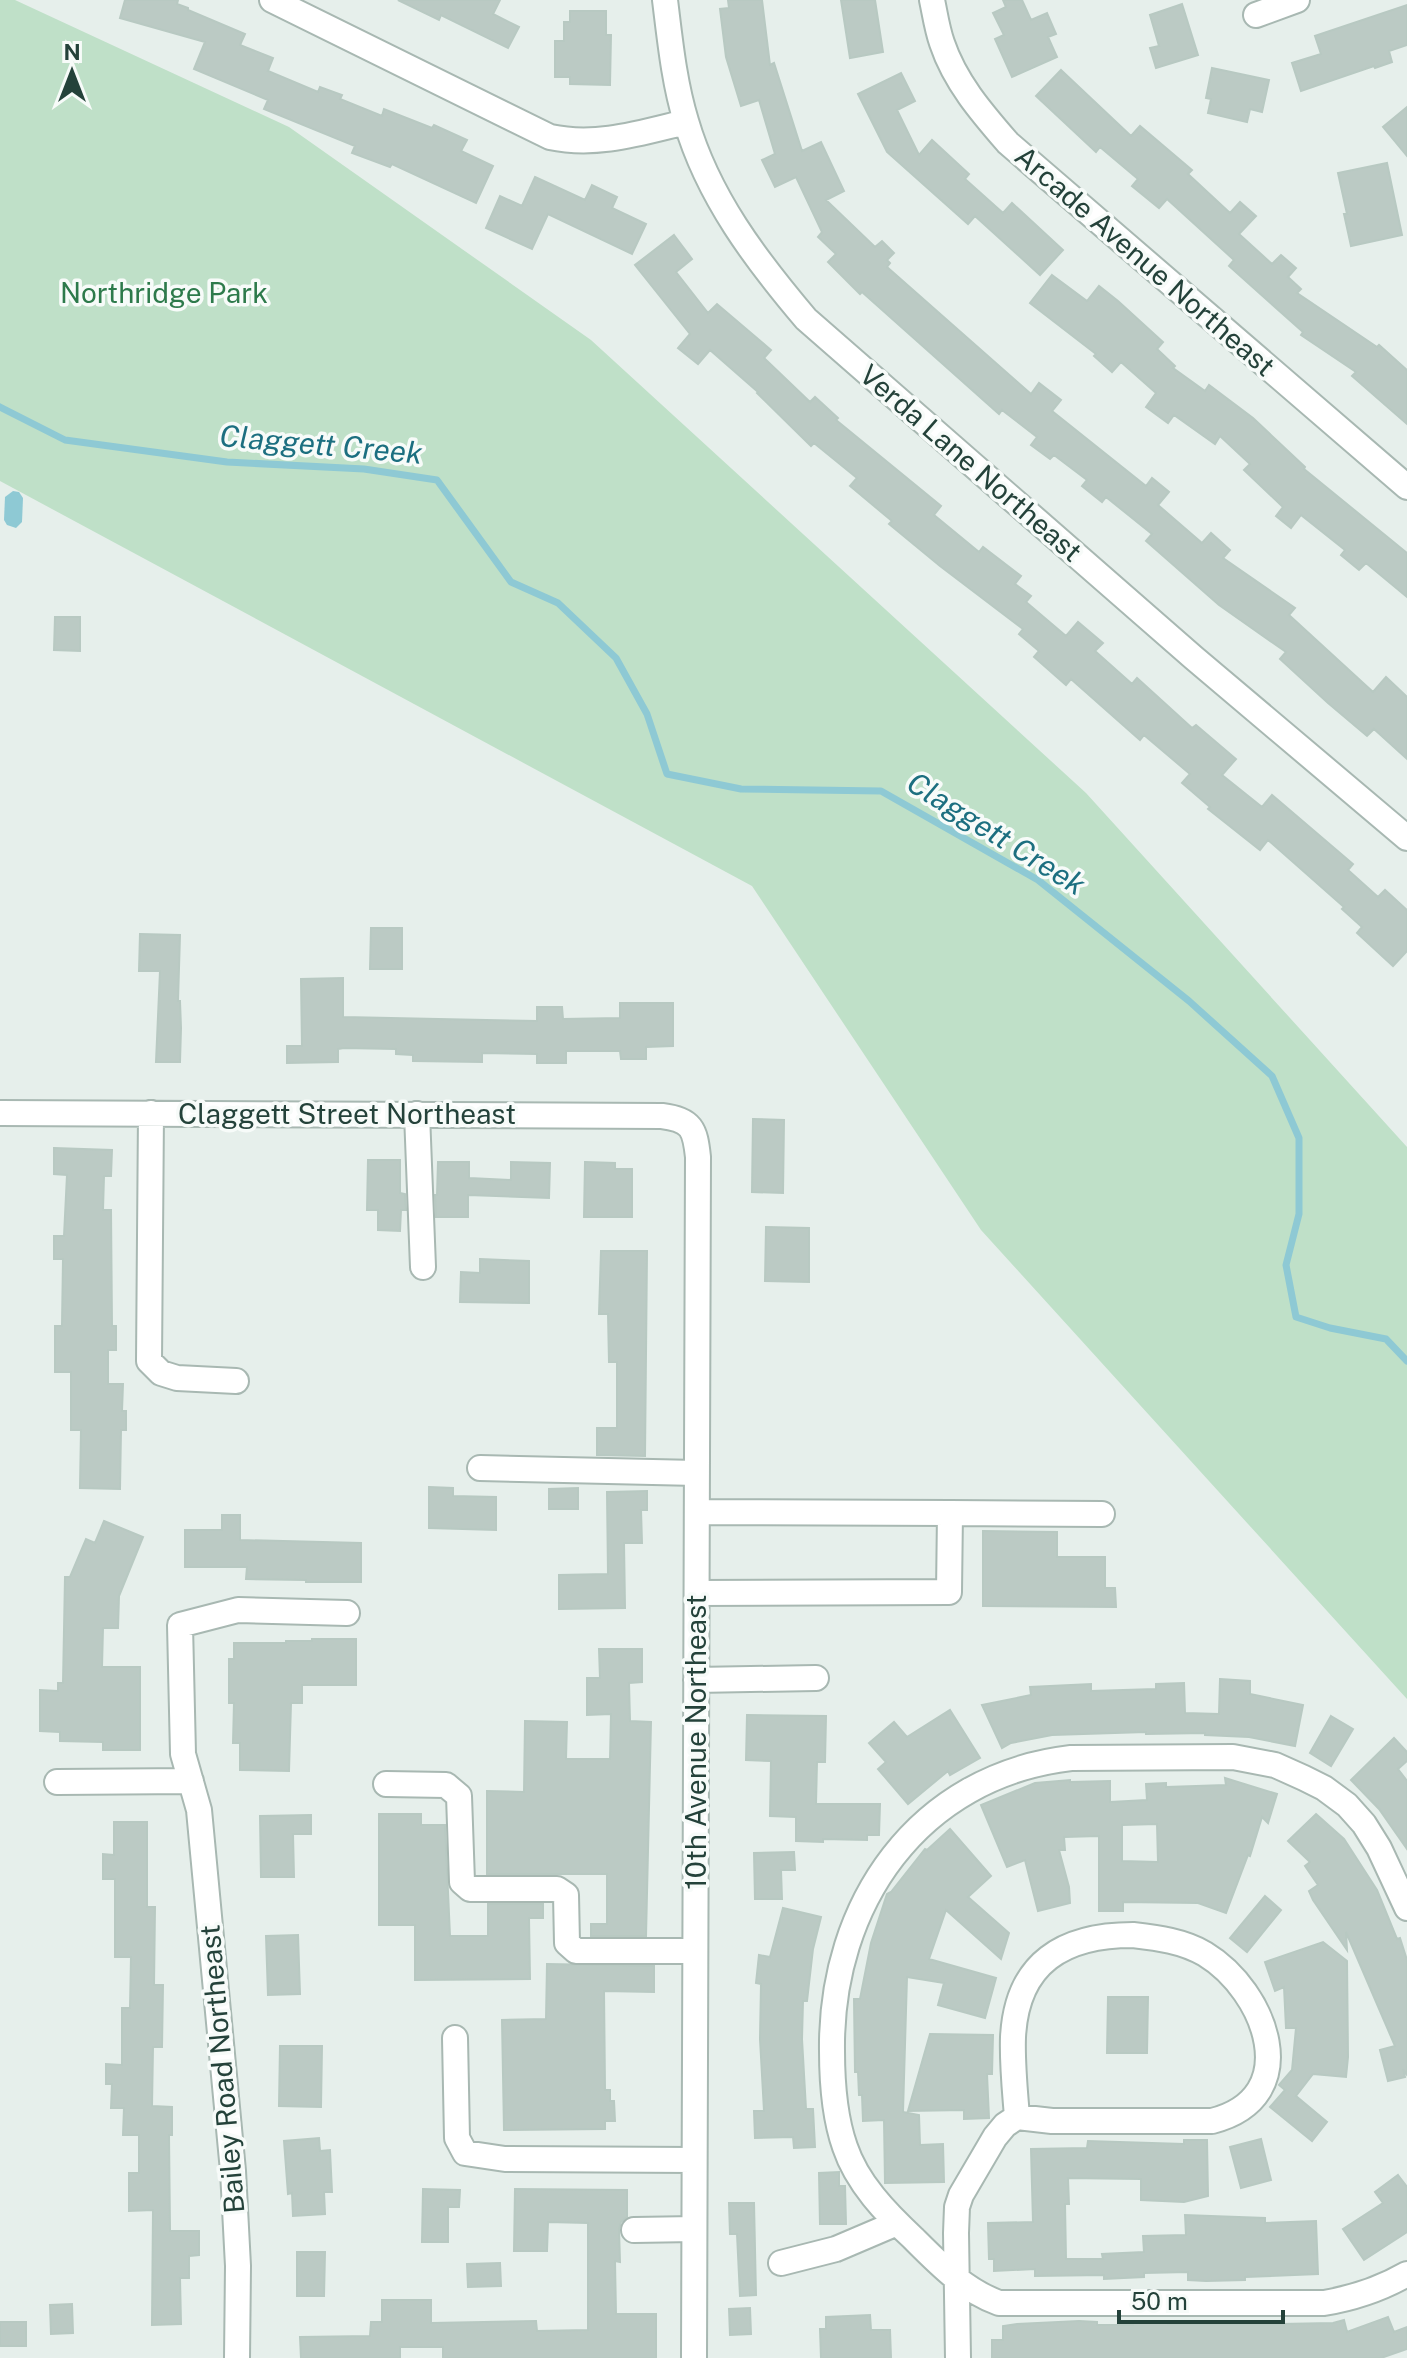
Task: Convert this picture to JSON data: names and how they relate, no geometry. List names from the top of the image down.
{
  "streets": {
    "street": [
      "Arcade Avenue Northeast",
      "Verda Lane Northeast",
      "Claggett Street Northeast",
      "10th Avenue Northeast",
      "Bailey Road Northeast"
    ]
  },
  "crossings": [
    ["Claggett Street Northeast", "10th Avenue Northeast"]
  ],
  "water": ["Claggett Creek"],
  "parks": ["Northridge Park"],
  "scale_bar": "50 m",
  "north": "top"
}
